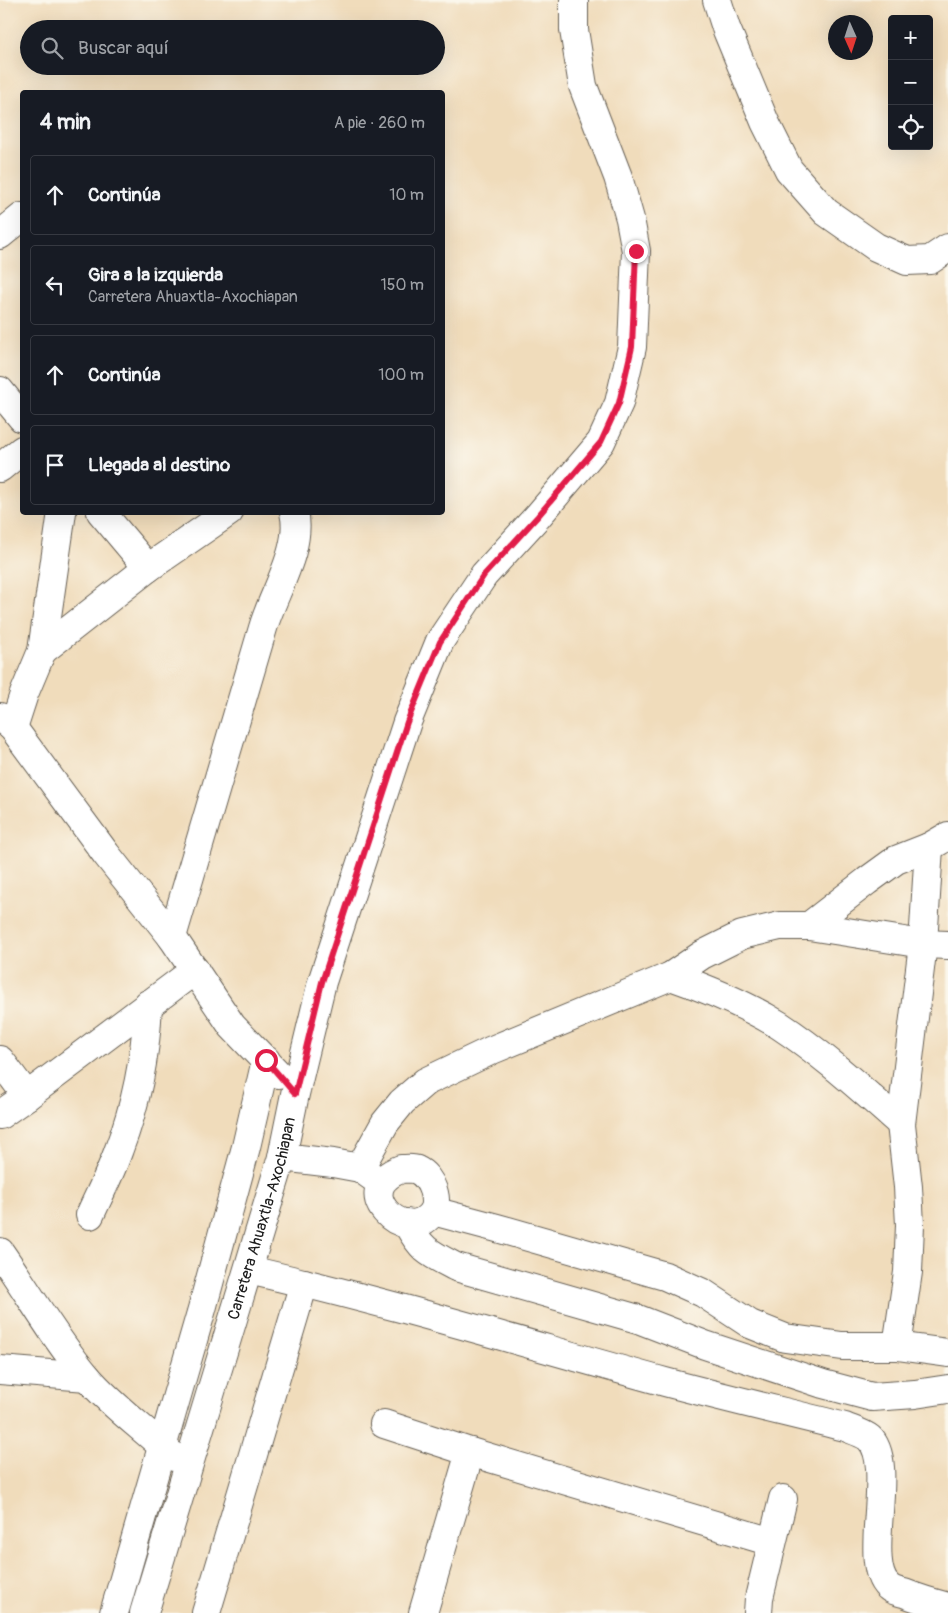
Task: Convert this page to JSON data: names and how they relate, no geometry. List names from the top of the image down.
{
  "streets": {
    "street": ["Carretera Ahuaxtla-Axochiapan"]
  },
  "north": "bottom",
  "page": {
    "map_buttons": ["+", "−"],
    "search": "Buscar aquí",
    "heading": ["4 min", "A pie · 260 m"],
    "list": [
      ["Continúa", "10 m"],
      ["Gira a la izquierda", "Carretera Ahuaxtla-Axochiapan", "150 m"],
      ["Continúa", "100 m"],
      "Llegada al destino"
    ]
  }
}
